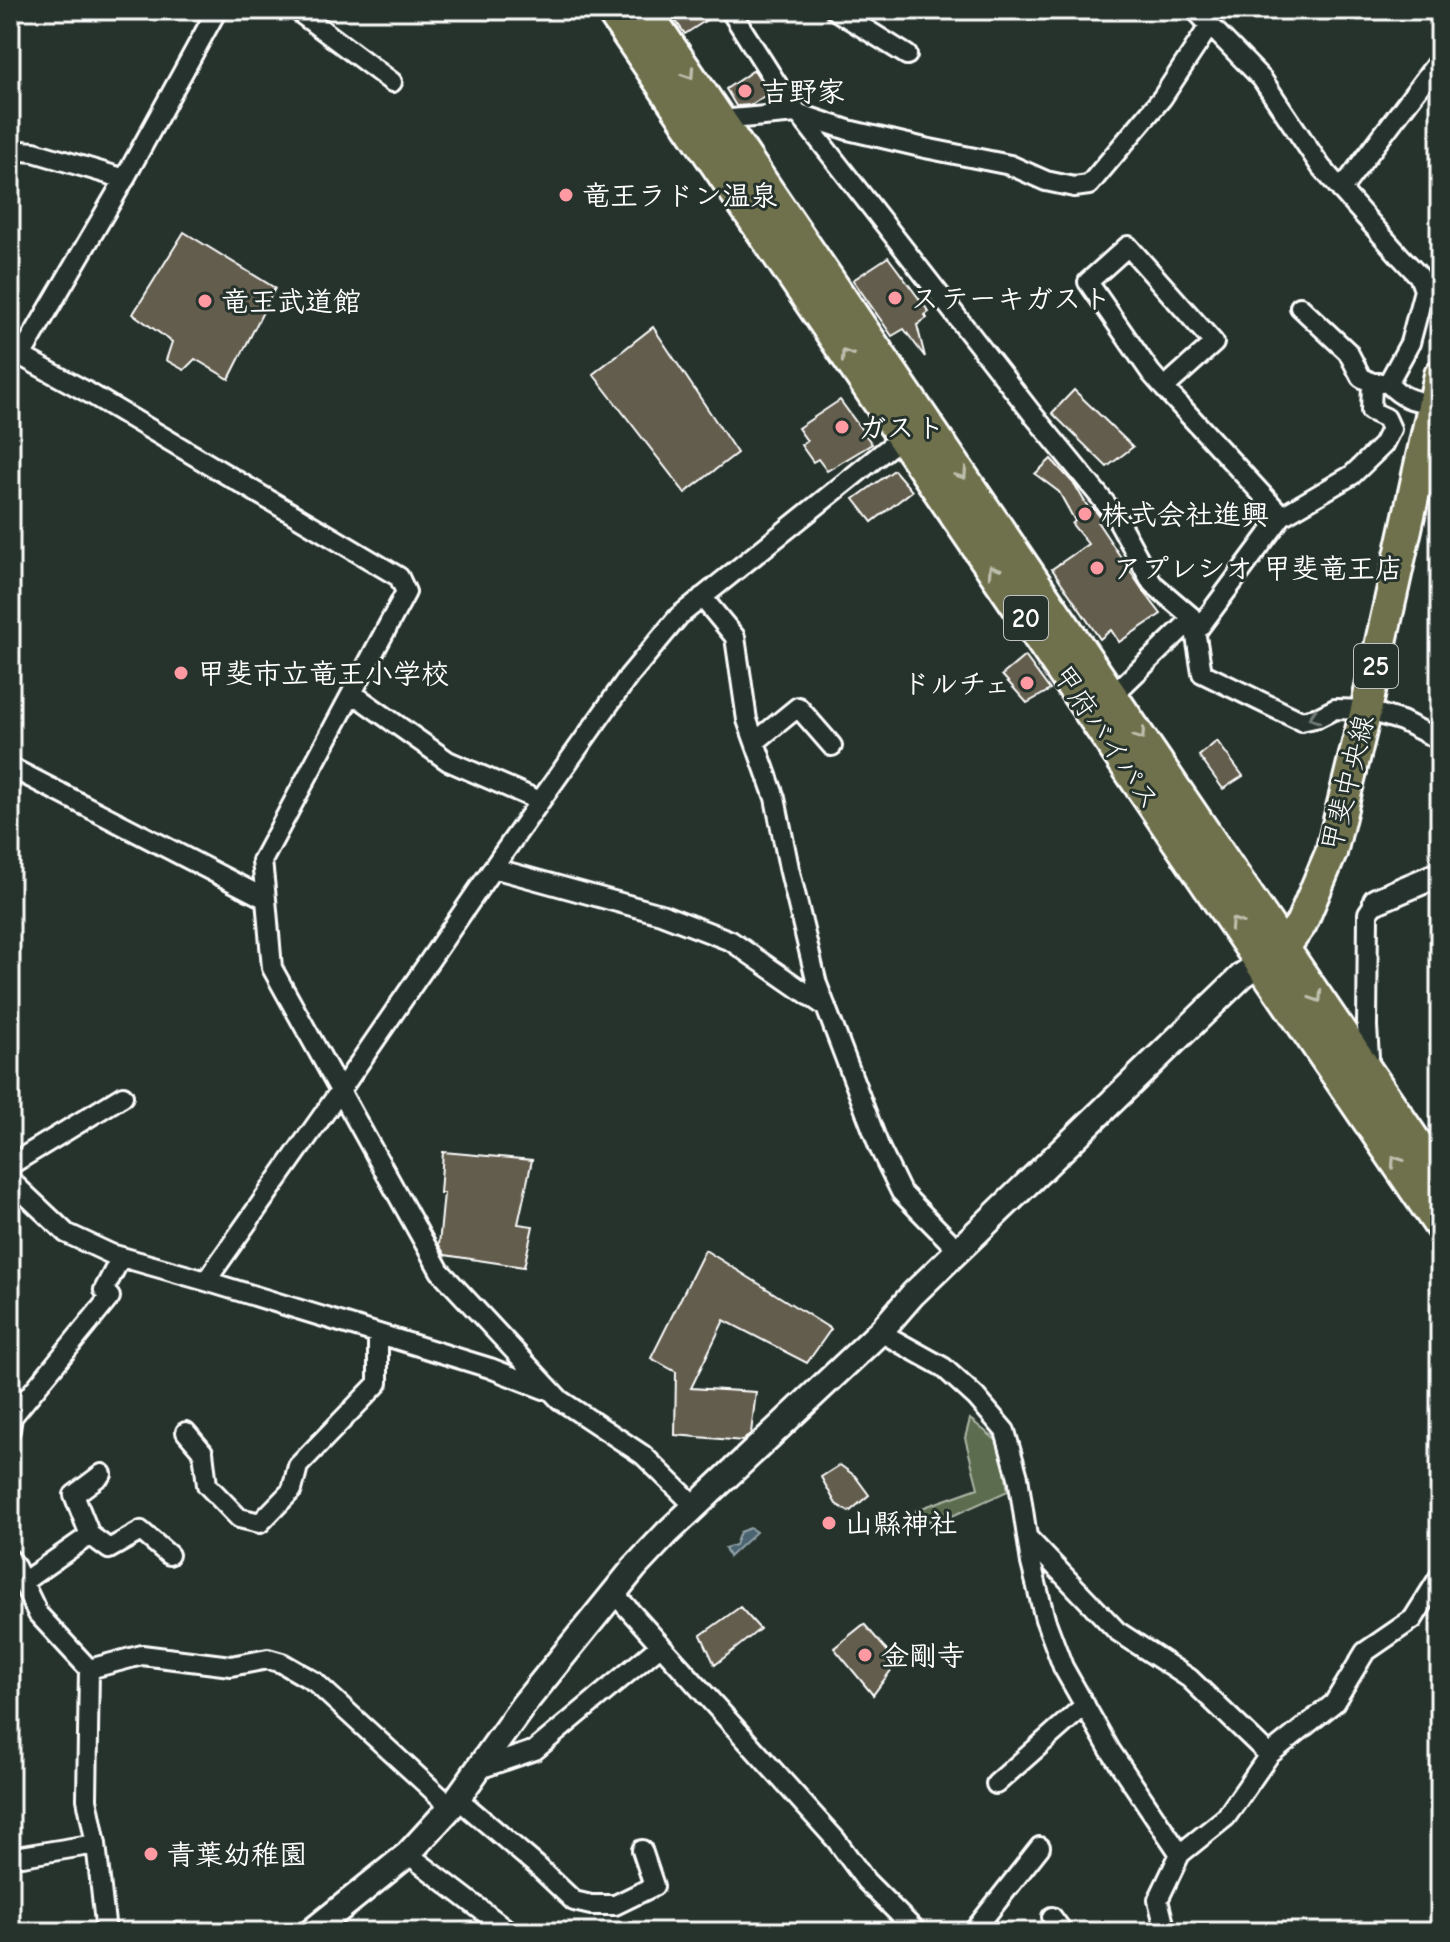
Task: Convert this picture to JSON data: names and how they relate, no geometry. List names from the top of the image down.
{
  "streets": {
    "main road": [
      "20",
      "25",
      "甲府バイパス",
      "甲斐中央線"
    ]
  },
  "crossings": [
    ["甲府バイパス", "甲斐中央線"]
  ],
  "places": [
    "吉野家",
    "竜王ラドン温泉",
    "ステーキガスト",
    "竜王武道館",
    "ガスト",
    "株式会社進興",
    "アプレシオ 甲斐竜王店",
    "甲斐市立竜王小学校",
    "ドルチェ",
    "山縣神社",
    "金剛寺",
    "青葉幼稚園"
  ]
}
